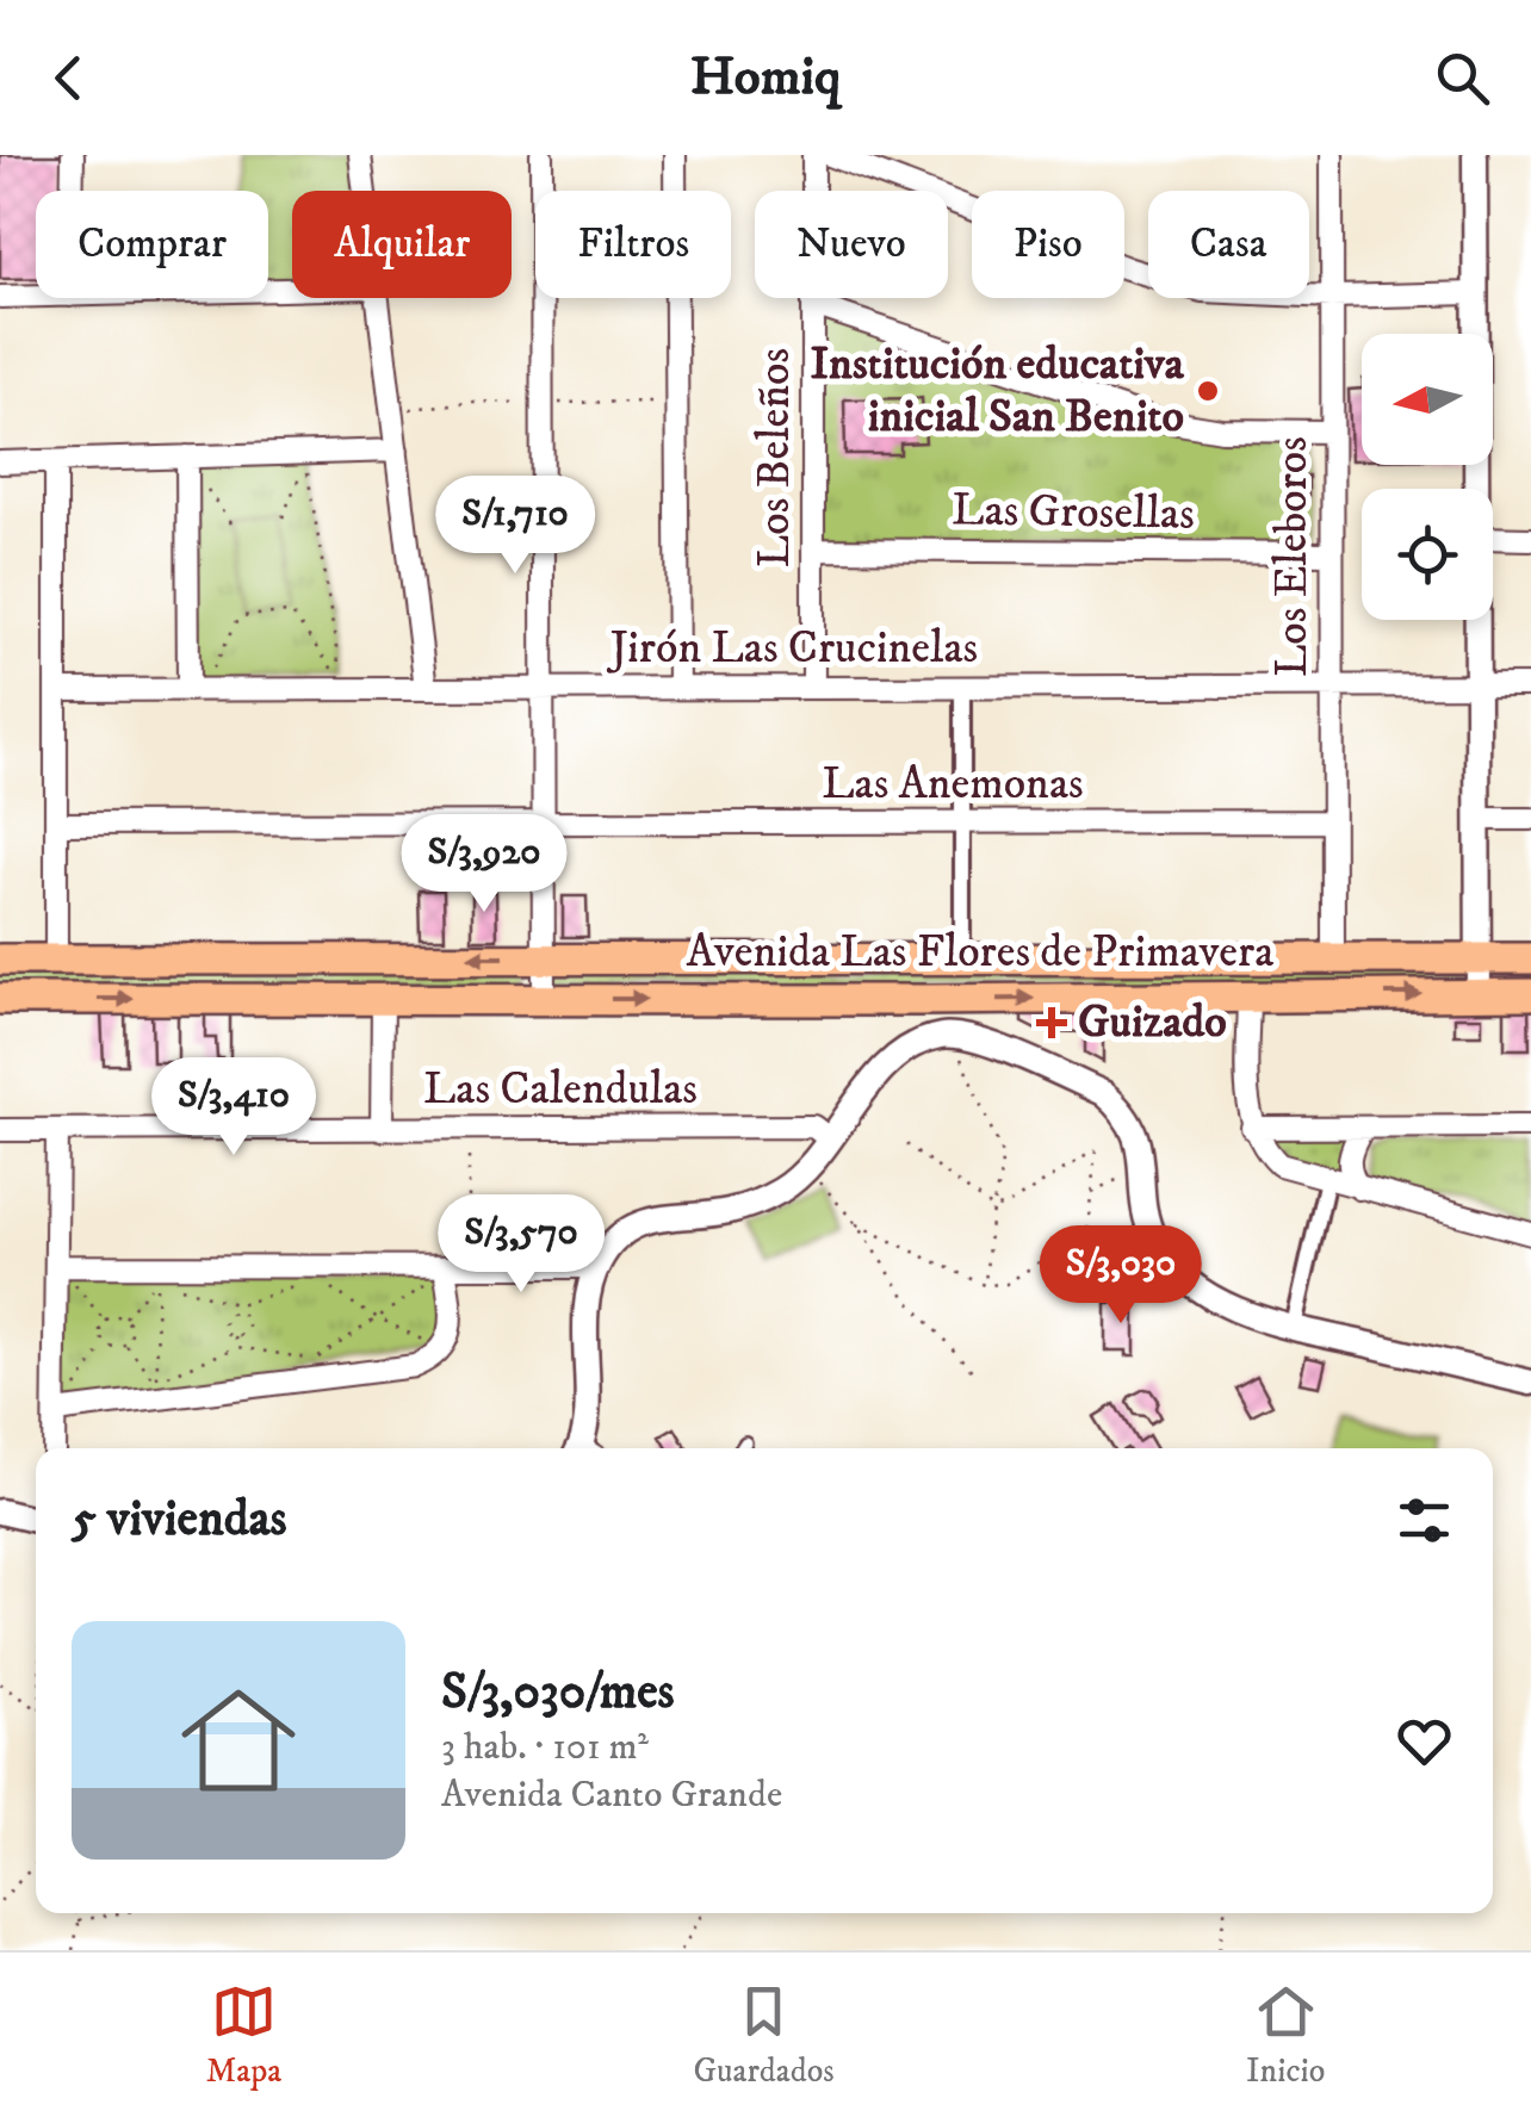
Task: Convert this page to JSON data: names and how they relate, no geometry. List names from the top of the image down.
{
  "streets": {
    "main road": ["Avenida Las Flores de Primavera"],
    "street": [
      "Los Beleños",
      "Las Grosellas",
      "Los Eleboros",
      "Jirón Las Crucinelas",
      "Las Anemonas",
      "Las Calendulas"
    ]
  },
  "crossings": [
    ["Los Beleños", "Las Grosellas"],
    ["Los Beleños", "Jirón Las Crucinelas"],
    ["Las Grosellas", "Los Eleboros"],
    ["Los Eleboros", "Jirón Las Crucinelas"],
    ["Los Eleboros", "Las Anemonas"],
    ["Los Eleboros", "Avenida Las Flores de Primavera"]
  ],
  "places": {
    "other": ["Institución educativa inicial San Benito"],
    "health": ["Guizado"]
  },
  "north": "left",
  "page": {
    "header": "Homiq",
    "chip": [
      "Comprar",
      "Alquilar",
      "Filtros",
      "Nuevo",
      "Piso",
      "Casa"
    ],
    "price": [
      "S/1,710",
      "S/3,920",
      "S/3,410",
      "S/3,570",
      "S/3,030"
    ],
    "heading": "5 viviendas",
    "list": [
      {
        "name": "S/3,030/mes",
        "note": "3 hab. · 101 m² · Avenida Canto Grande"
      }
    ],
    "tabs": ["Mapa", "Guardados", "Inicio"]
  }
}
